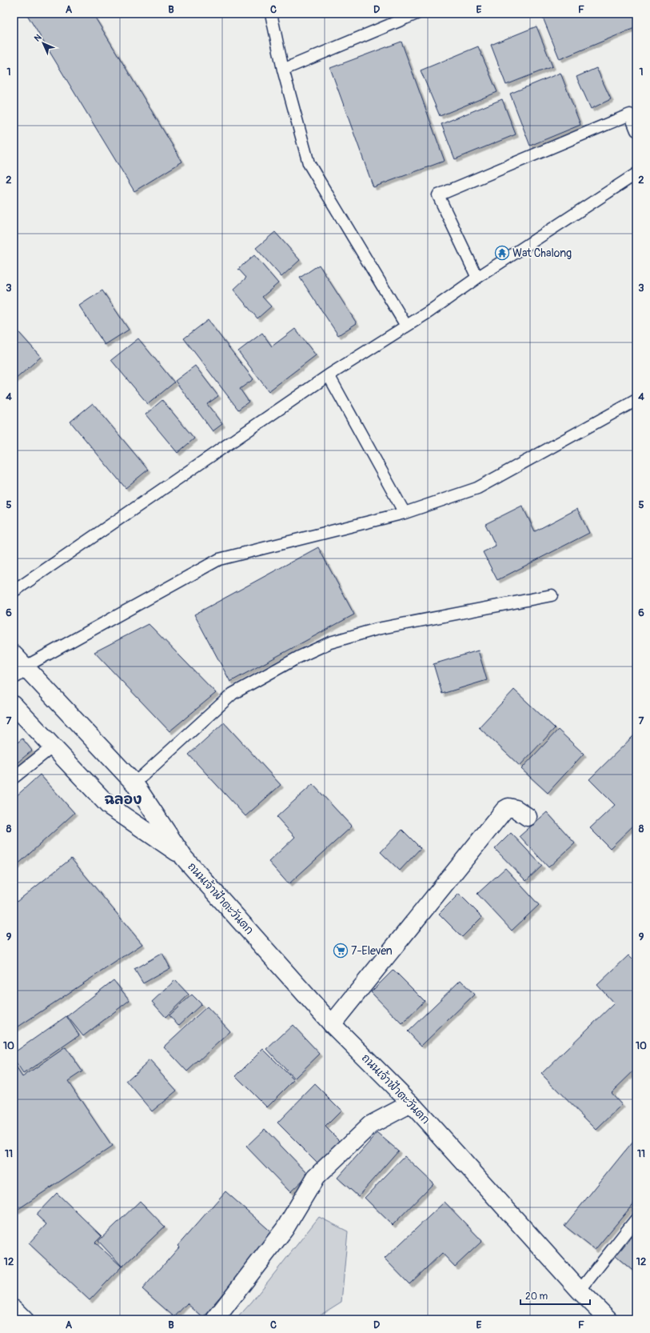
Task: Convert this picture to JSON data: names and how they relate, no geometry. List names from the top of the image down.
{
  "streets": {
    "main road": ["ถนนเจ้าฟ้าตะวันตก"]
  },
  "districts": ["ฉลอง"],
  "places": {
    "temple": ["Wat Chalong"],
    "supermarket": ["7-Eleven"]
  },
  "scale_bar": "20 m",
  "north": "top left",
  "grid": {
    "columns": [
      "A",
      "B",
      "C",
      "D",
      "E",
      "F"
    ],
    "rows": [
      "1",
      "2",
      "3",
      "4",
      "5",
      "6",
      "7",
      "8",
      "9",
      "10",
      "11",
      "12"
    ]
  }
}
